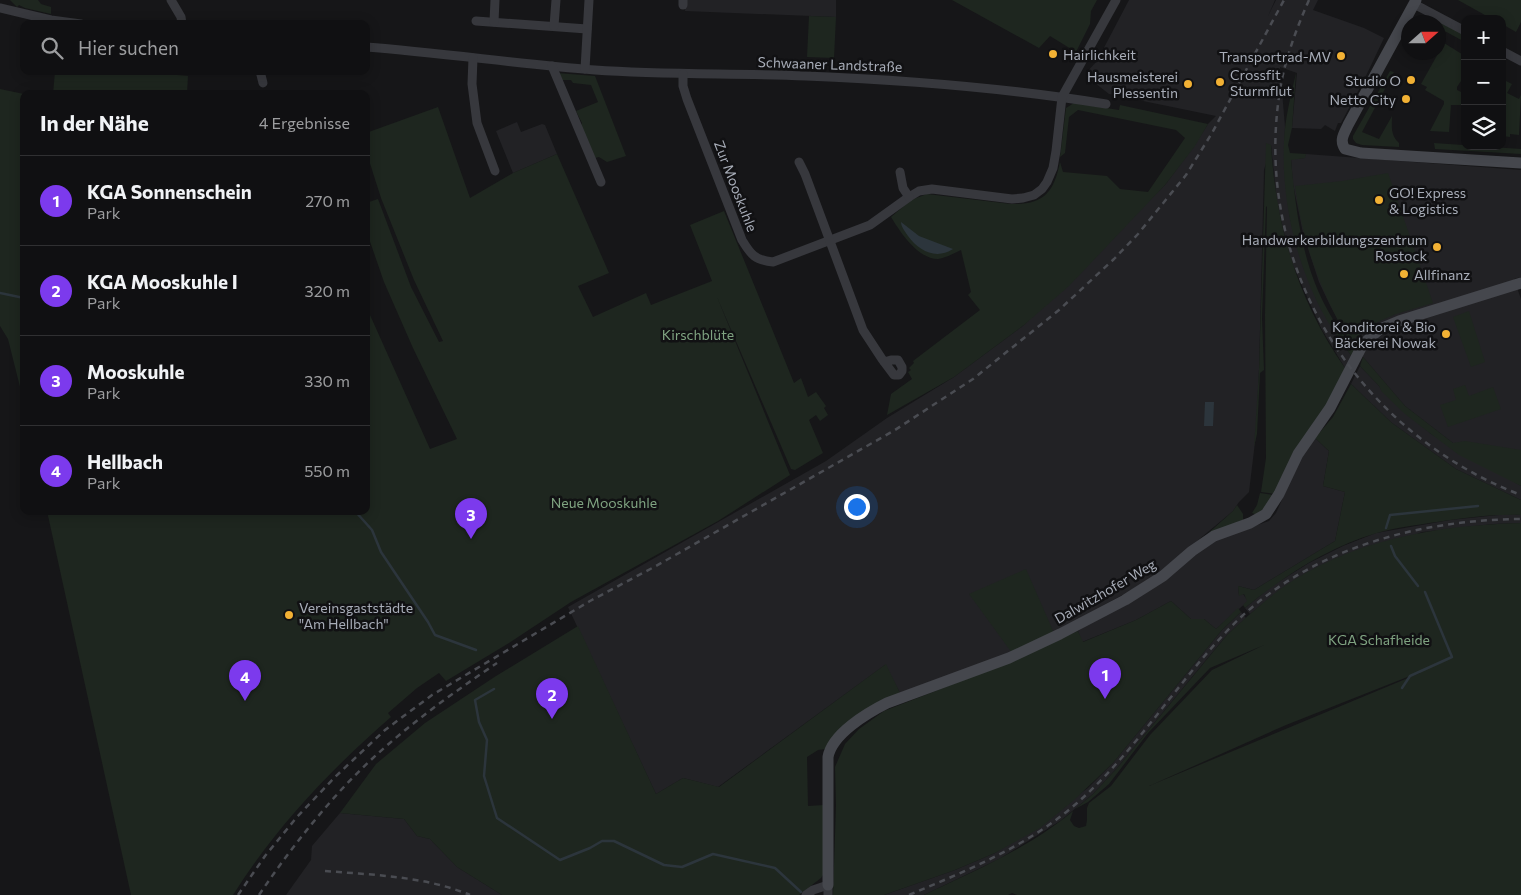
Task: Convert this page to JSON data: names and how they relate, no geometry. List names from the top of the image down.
{
  "streets": {
    "street": ["Schwaaner Landstraße", "Zur Mooskuhle", "Dalwitzhofer Weg"]
  },
  "crossings": [
    ["Schwaaner Landstraße", "Zur Mooskuhle"]
  ],
  "parks": ["Kirschblüte", "Neue Mooskuhle", "KGA Schafheide"],
  "places": [
    "Hairlichkeit",
    "Transportrad-MV",
    "Studio O",
    "Crossfit Sturmflut",
    "Hausmeisterei Plessentin",
    "Netto City",
    "GO! Express & Logistics",
    "Handwerkerbildungszentrum Rostock",
    "Allfinanz",
    "Konditorei & Bio Bäckerei Nowak",
    "Vereinsgaststädte \"Am Hellbach\""
  ],
  "north": "right",
  "page": {
    "map_buttons": ["+", "−"],
    "search": "Hier suchen",
    "heading": ["In der Nähe", "4 Ergebnisse"],
    "list": [
      {
        "mark": "1",
        "name": "KGA Sonnenschein",
        "note": "Park",
        "value": "270 m"
      },
      {
        "mark": "2",
        "name": "KGA Mooskuhle I",
        "note": "Park",
        "value": "320 m"
      },
      {
        "mark": "3",
        "name": "Mooskuhle",
        "note": "Park",
        "value": "330 m"
      },
      {
        "mark": "4",
        "name": "Hellbach",
        "note": "Park",
        "value": "550 m"
      }
    ],
    "pins": [
      "3",
      "1",
      "4",
      "2"
    ]
  }
}
